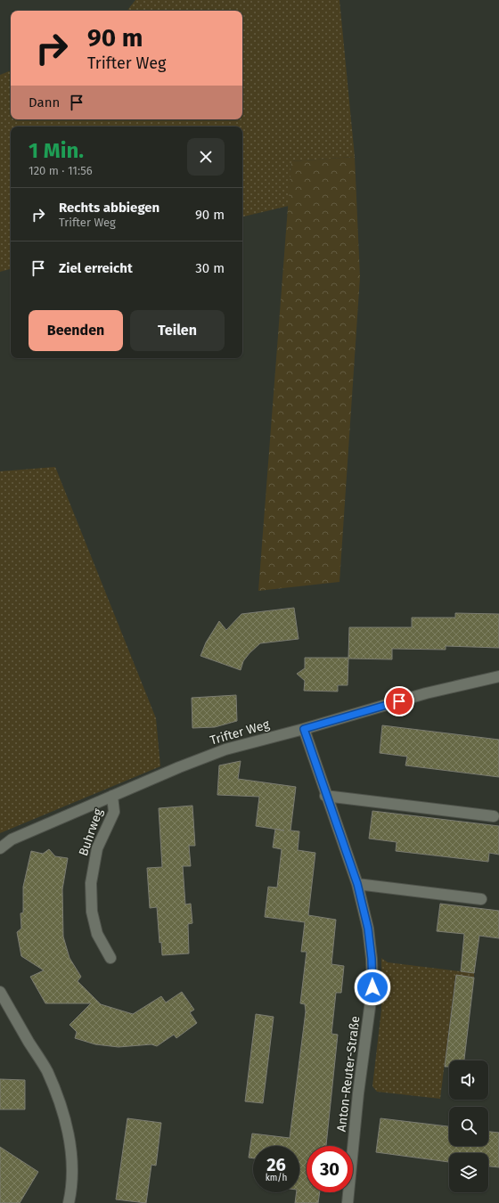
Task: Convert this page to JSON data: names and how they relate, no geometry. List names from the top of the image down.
{
  "streets": {
    "street": ["Trifter Weg", "Buhrweg", "Anton-Reuter-Straße"]
  },
  "crossings": [
    ["Trifter Weg", "Buhrweg"],
    ["Trifter Weg", "Anton-Reuter-Straße"]
  ],
  "page": {
    "turn": ["90 m", "Trifter Weg"],
    "then": "Dann",
    "heading": ["1 Min.", "120 m · 11:56"],
    "list": [
      {
        "name": "Rechts abbiegen",
        "note": "Trifter Weg",
        "value": "90 m"
      },
      {
        "name": "Ziel erreicht",
        "value": "30 m"
      }
    ],
    "buttons": ["Beenden", "Teilen"],
    "speed": "26 km/h",
    "limit": "30"
  }
}
